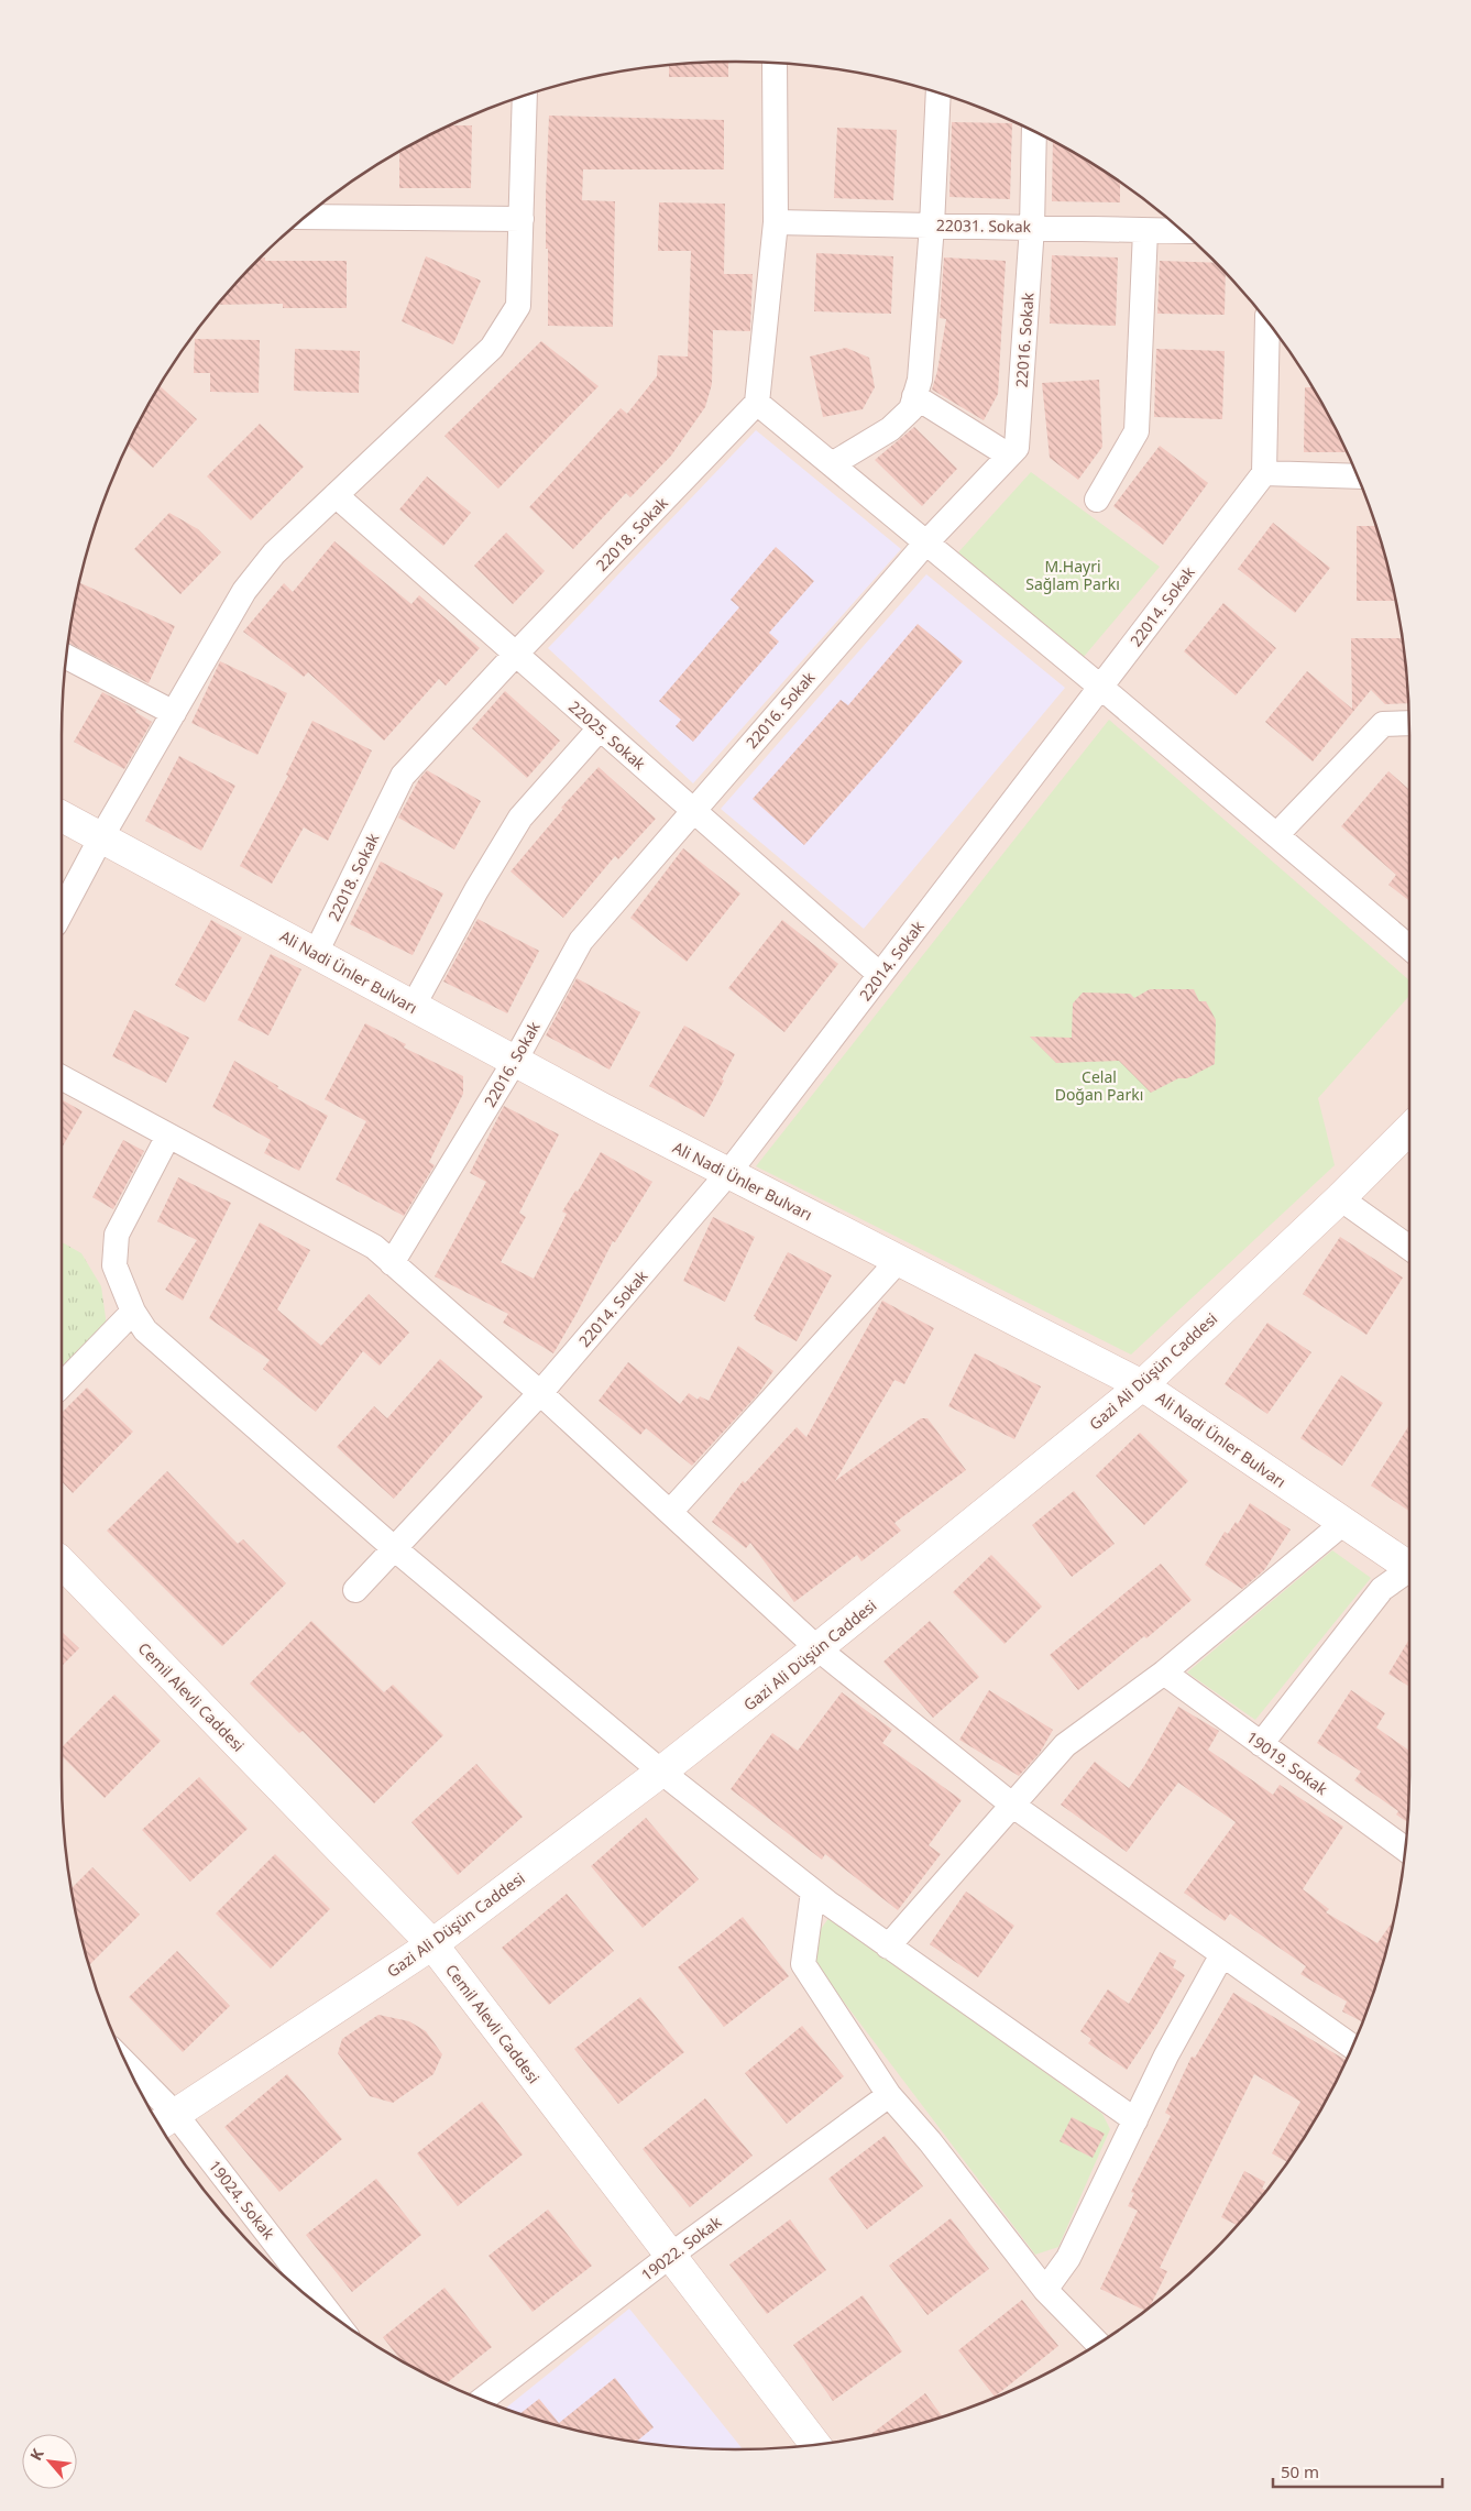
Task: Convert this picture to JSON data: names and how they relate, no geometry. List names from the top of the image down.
{
  "streets": {
    "street": [
      "22031. Sokak",
      "22016. Sokak",
      "22018. Sokak",
      "22014. Sokak",
      "22025. Sokak",
      "Ali Nadi Ünler Bulvarı",
      "Gazi Ali Düşün Caddesi",
      "Cemil Alevli Caddesi",
      "19019. Sokak",
      "19024. Sokak",
      "19022. Sokak"
    ]
  },
  "crossings": [
    ["22031. Sokak", "22016. Sokak"],
    ["22016. Sokak", "22025. Sokak"],
    ["22016. Sokak", "Ali Nadi Ünler Bulvarı"],
    ["22018. Sokak", "22025. Sokak"],
    ["22018. Sokak", "Ali Nadi Ünler Bulvarı"],
    ["22014. Sokak", "22025. Sokak"],
    ["22014. Sokak", "Ali Nadi Ünler Bulvarı"],
    ["Ali Nadi Ünler Bulvarı", "Gazi Ali Düşün Caddesi"],
    ["Gazi Ali Düşün Caddesi", "Cemil Alevli Caddesi"],
    ["Gazi Ali Düşün Caddesi", "19024. Sokak"],
    ["Cemil Alevli Caddesi", "19022. Sokak"]
  ],
  "parks": ["M.Hayri Sağlam Parkı", "Celal Doğan Parkı"],
  "scale_bar": "50 m",
  "north": "top left"
}
